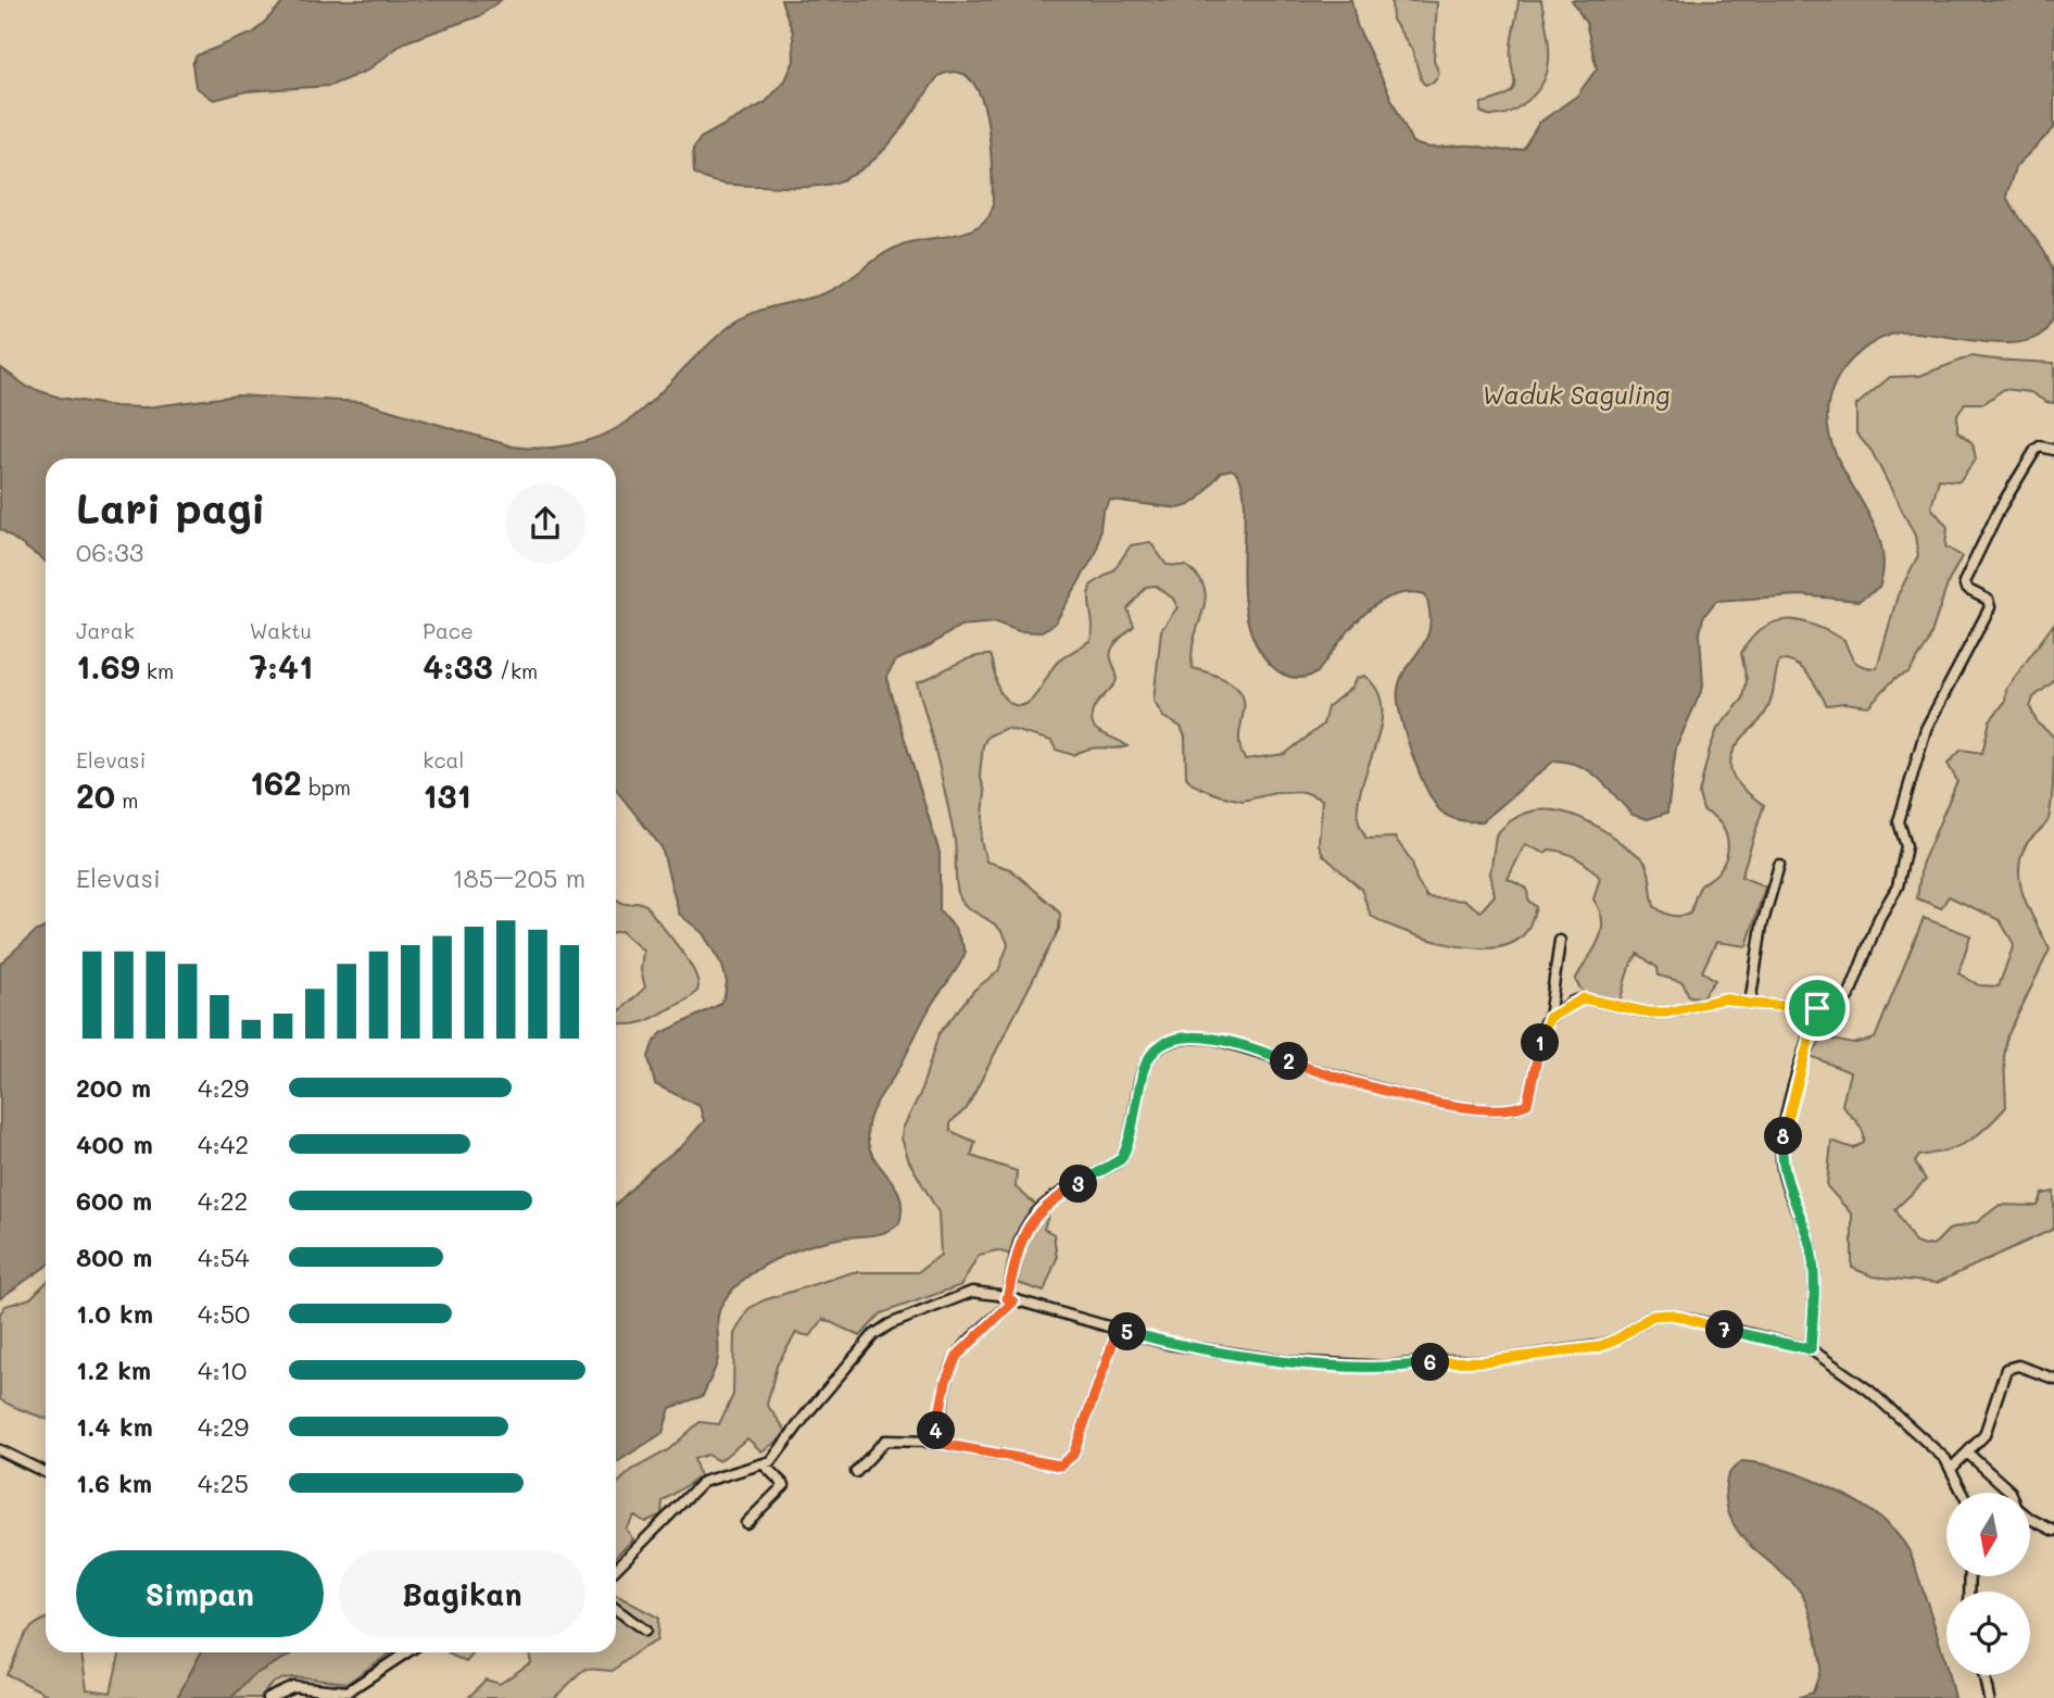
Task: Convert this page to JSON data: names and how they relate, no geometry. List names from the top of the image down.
{
  "water": ["Waduk Saguling"],
  "north": "bottom",
  "page": {
    "heading": ["Lari pagi", "06:33"],
    "stats": [
      ["Jarak", "1.69 km"],
      ["Waktu", "7:41"],
      ["Pace", "4:33 /km"],
      ["Elevasi", "20 m"],
      ["162 bpm"],
      ["kcal", "131"]
    ],
    "chart": ["Elevasi", "185–205 m"],
    "pins": [
      "1",
      "2",
      "8",
      "3",
      "7",
      "5",
      "6",
      "4"
    ],
    "list": [
      {
        "name": "200 m",
        "note": "4:29"
      },
      {
        "name": "400 m",
        "note": "4:42"
      },
      {
        "name": "600 m",
        "note": "4:22"
      },
      {
        "name": "800 m",
        "note": "4:54"
      },
      {
        "name": "1.0 km",
        "note": "4:50"
      },
      {
        "name": "1.2 km",
        "note": "4:10"
      },
      {
        "name": "1.4 km",
        "note": "4:29"
      },
      {
        "name": "1.6 km",
        "note": "4:25"
      }
    ],
    "buttons": ["Simpan", "Bagikan"]
  }
}
